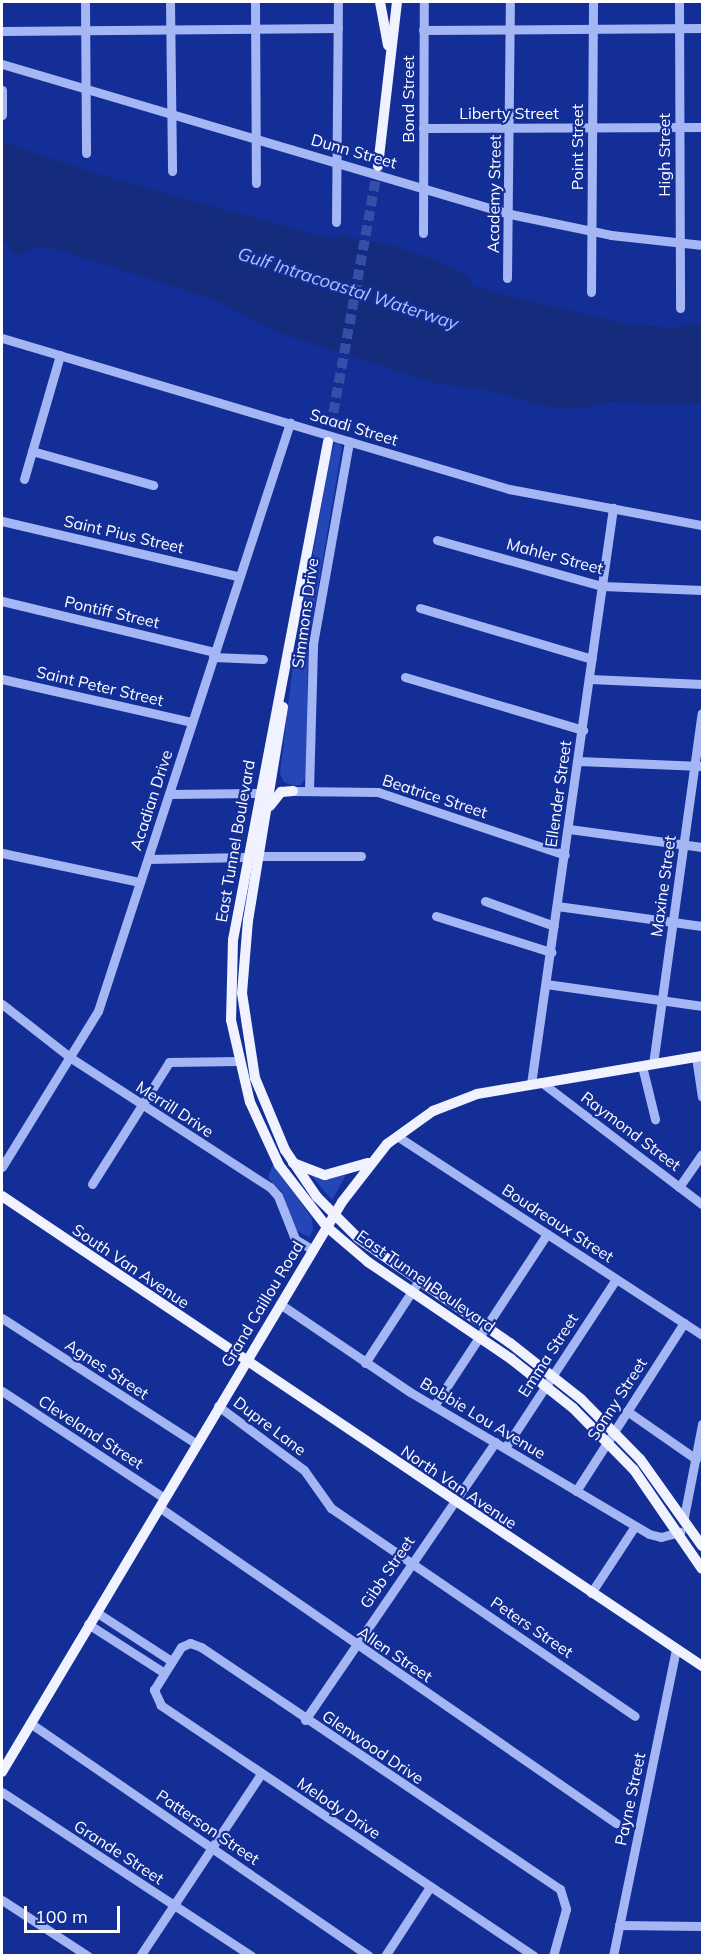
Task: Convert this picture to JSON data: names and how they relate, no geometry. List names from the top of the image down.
{
  "streets": {
    "main road": [
      "East Tunnel Boulevard",
      "South Van Avenue",
      "Grand Caillou Road",
      "North Van Avenue"
    ],
    "street": [
      "Bond Street",
      "Liberty Street",
      "Point Street",
      "Dunn Street",
      "High Street",
      "Academy Street",
      "Saadi Street",
      "Saint Pius Street",
      "Mahler Street",
      "Pontiff Street",
      "Simmons Drive",
      "Saint Peter Street",
      "Ellender Street",
      "Beatrice Street",
      "Acadian Drive",
      "Maxine Street",
      "Merrill Drive",
      "Raymond Street",
      "Boudreaux Street",
      "Emma Street",
      "Agnes Street",
      "Sonny Street",
      "Bobbie Lou Avenue",
      "Dupre Lane",
      "Cleveland Street",
      "Gibb Street",
      "Peters Street",
      "Allen Street",
      "Glenwood Drive",
      "Payne Street",
      "Melody Drive",
      "Patterson Street",
      "Grande Street"
    ]
  },
  "crossings": [
    ["Bond Street", "Liberty Street"],
    ["Bond Street", "Dunn Street"],
    ["Liberty Street", "Point Street"],
    ["Liberty Street", "High Street"],
    ["Liberty Street", "Academy Street"],
    ["Point Street", "Dunn Street"],
    ["Dunn Street", "High Street"],
    ["Dunn Street", "Academy Street"],
    ["Saadi Street", "Simmons Drive"],
    ["Saadi Street", "Ellender Street"],
    ["Saadi Street", "Acadian Drive"],
    ["Saint Pius Street", "Acadian Drive"],
    ["Mahler Street", "Ellender Street"],
    ["Pontiff Street", "Acadian Drive"],
    ["Simmons Drive", "Beatrice Street"],
    ["Saint Peter Street", "Acadian Drive"],
    ["Ellender Street", "Beatrice Street"],
    ["Ellender Street", "Raymond Street"],
    ["Ellender Street", "Grand Caillou Road"],
    ["Acadian Drive", "Merrill Drive"],
    ["East Tunnel Boulevard", "Grand Caillou Road"],
    ["East Tunnel Boulevard", "Emma Street"],
    ["East Tunnel Boulevard", "Sonny Street"],
    ["East Tunnel Boulevard", "Bobbie Lou Avenue"],
    ["Maxine Street", "Grand Caillou Road"],
    ["Merrill Drive", "Grand Caillou Road"],
    ["Raymond Street", "Grand Caillou Road"],
    ["Boudreaux Street", "Grand Caillou Road"],
    ["Boudreaux Street", "Emma Street"],
    ["Boudreaux Street", "Sonny Street"],
    ["South Van Avenue", "Grand Caillou Road"],
    ["South Van Avenue", "North Van Avenue"],
    ["Grand Caillou Road", "Agnes Street"],
    ["Grand Caillou Road", "Bobbie Lou Avenue"],
    ["Grand Caillou Road", "Dupre Lane"],
    ["Grand Caillou Road", "Cleveland Street"],
    ["Grand Caillou Road", "North Van Avenue"],
    ["Grand Caillou Road", "Allen Street"],
    ["Grand Caillou Road", "Patterson Street"],
    ["Emma Street", "Bobbie Lou Avenue"],
    ["Sonny Street", "Bobbie Lou Avenue"],
    ["Bobbie Lou Avenue", "Gibb Street"],
    ["Dupre Lane", "Gibb Street"],
    ["Dupre Lane", "Peters Street"],
    ["Cleveland Street", "Allen Street"],
    ["North Van Avenue", "Gibb Street"],
    ["North Van Avenue", "Payne Street"],
    ["Gibb Street", "Peters Street"],
    ["Gibb Street", "Allen Street"],
    ["Gibb Street", "Glenwood Drive"],
    ["Glenwood Drive", "Melody Drive"]
  ],
  "water": ["Gulf Intracoastal Waterway"],
  "scale_bar": "100 m"
}
